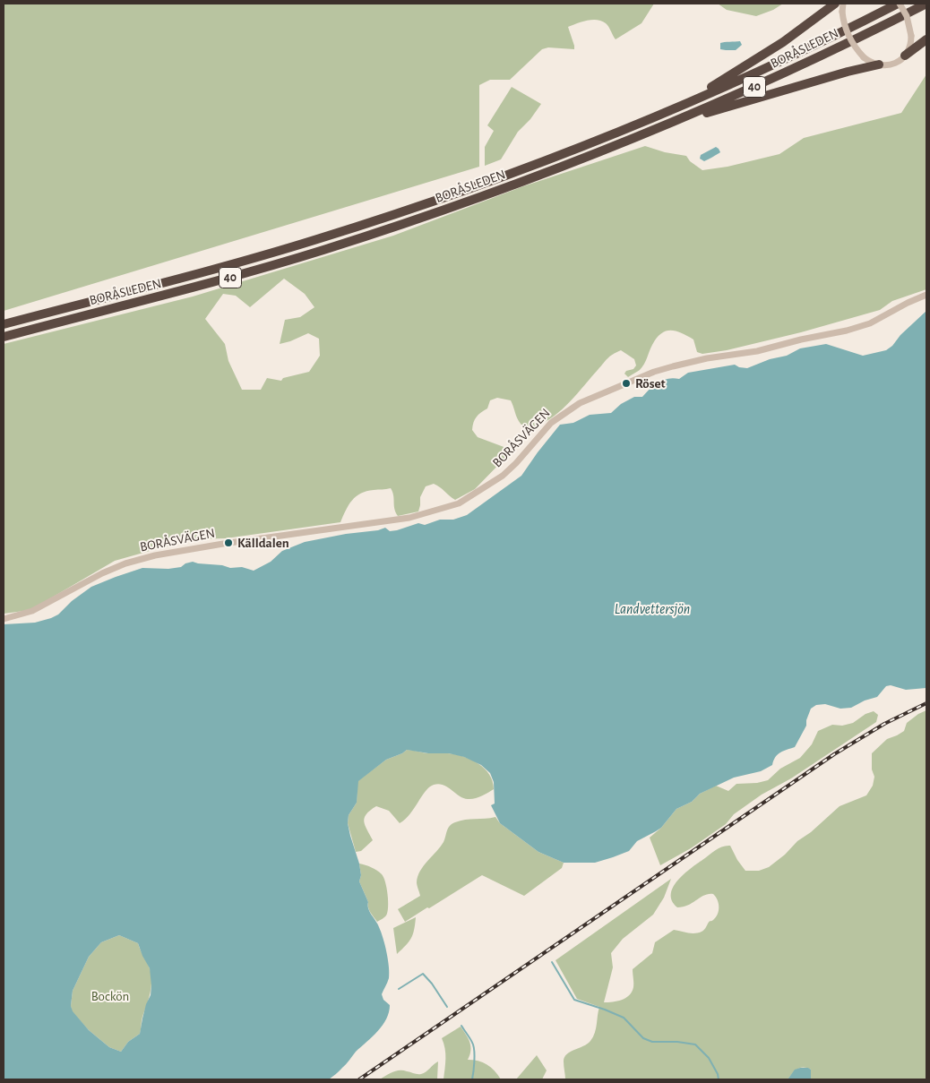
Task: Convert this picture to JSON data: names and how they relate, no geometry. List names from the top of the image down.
{
  "streets": {
    "highway": ["BORÅSLEDEN", "40"],
    "street": ["BORÅSVÄGEN"]
  },
  "crossings": [
    ["BORÅSLEDEN", "40"]
  ],
  "water": ["Landvettersjön"],
  "parks": ["Bockön"],
  "places": ["Röset", "Källdalen"]
}
